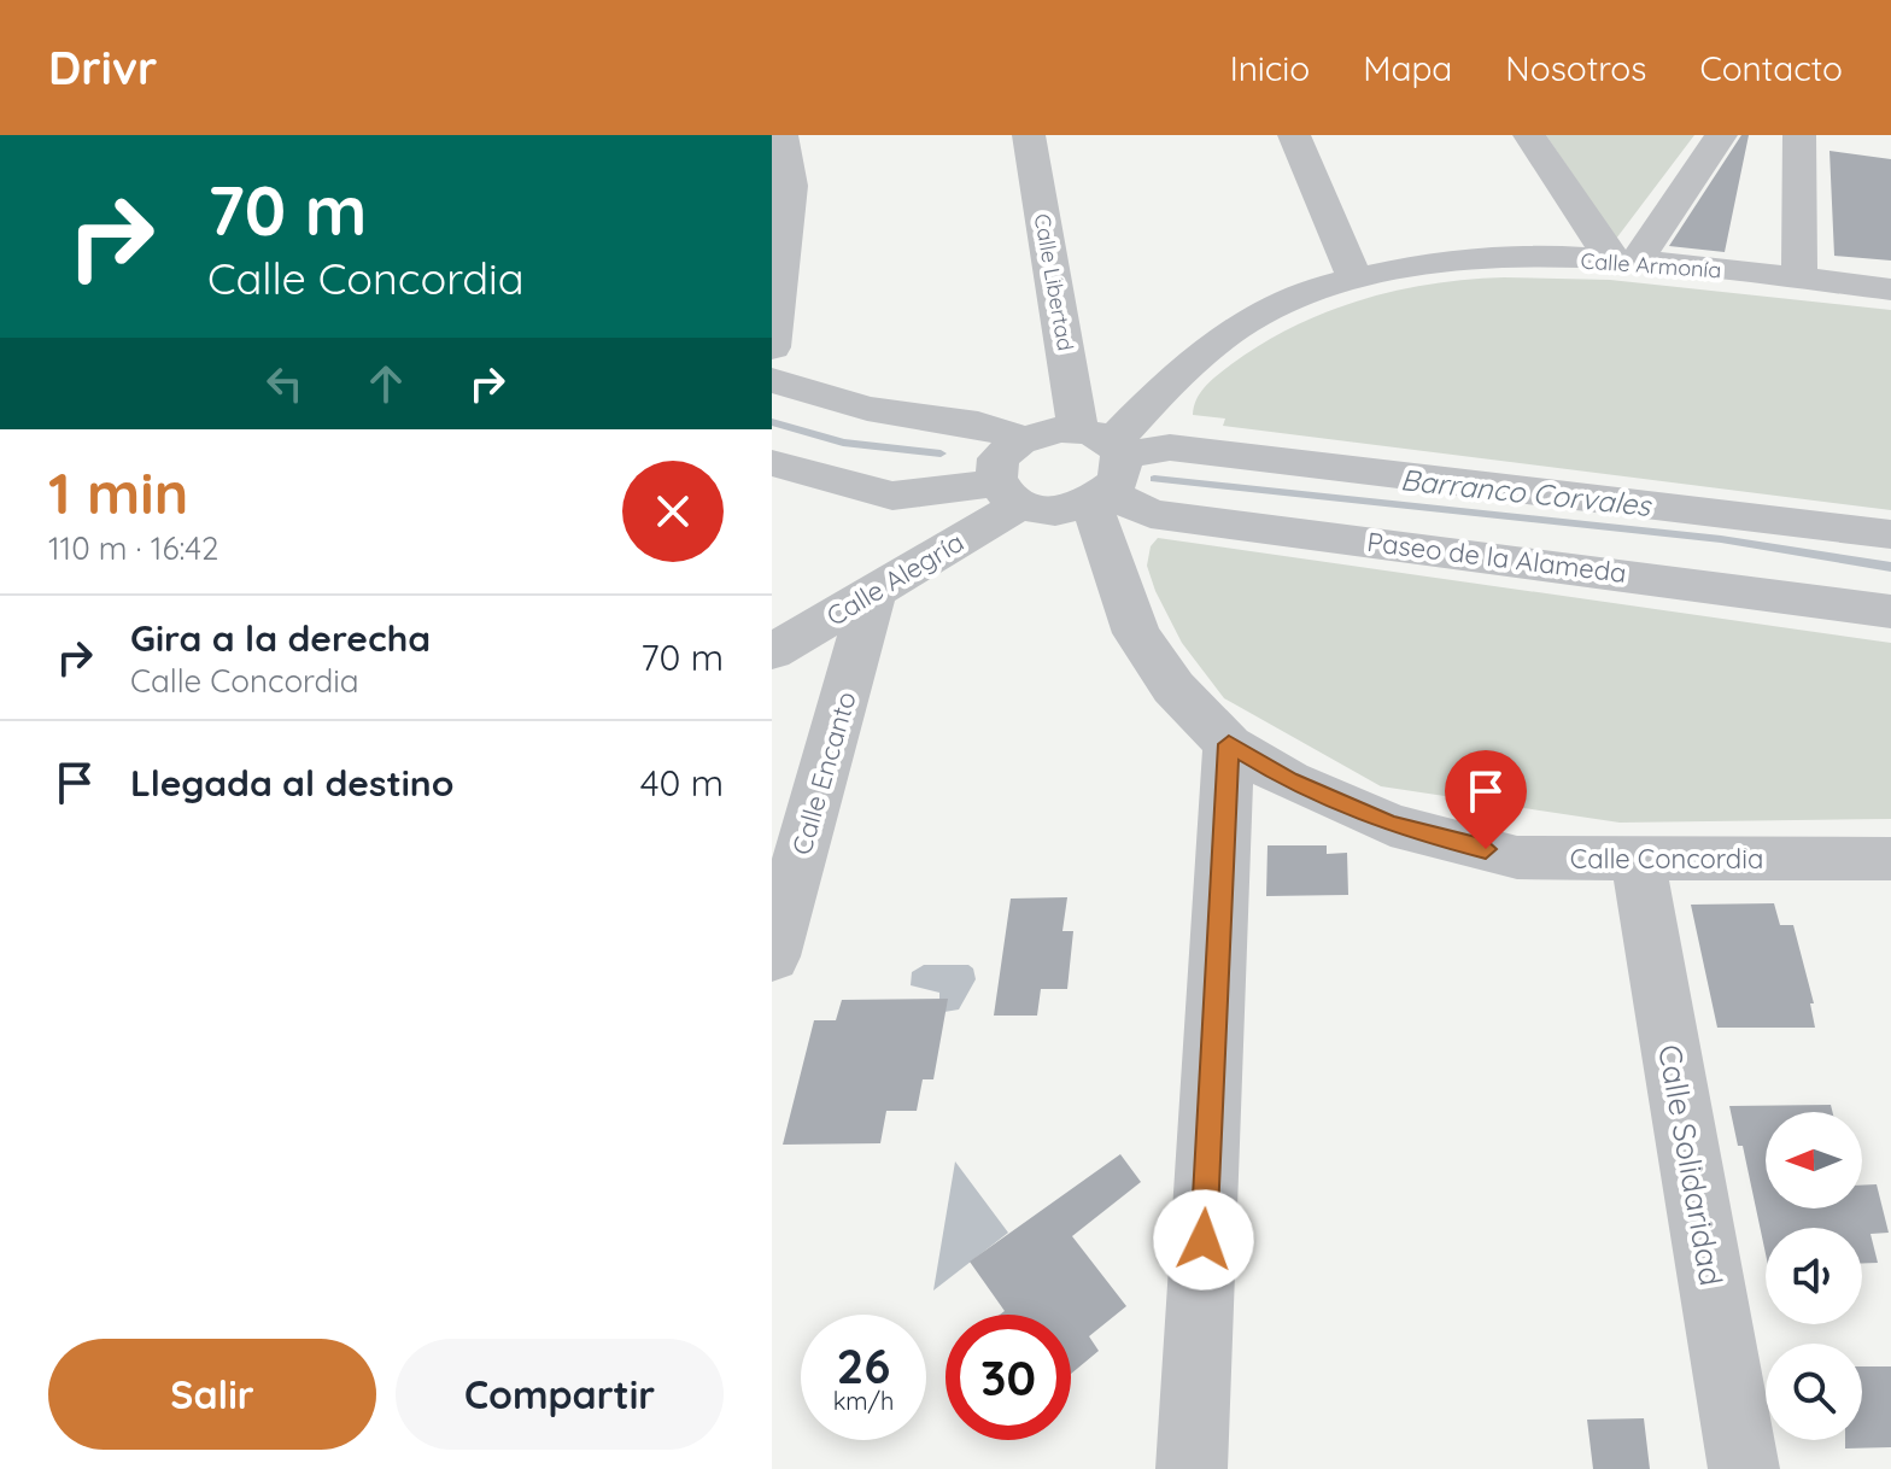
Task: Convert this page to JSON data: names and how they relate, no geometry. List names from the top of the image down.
{
  "streets": {
    "street": [
      "Calle Armonía",
      "Calle Libertad",
      "Paseo de la Alameda",
      "Calle Alegría",
      "Calle Encanto",
      "Calle Concordia",
      "Calle Solidaridad"
    ]
  },
  "crossings": [
    ["Calle Armonía", "Calle Libertad"],
    ["Calle Armonía", "Paseo de la Alameda"],
    ["Calle Armonía", "Calle Concordia"],
    ["Calle Libertad", "Paseo de la Alameda"],
    ["Calle Libertad", "Calle Concordia"],
    ["Paseo de la Alameda", "Calle Concordia"],
    ["Calle Alegría", "Calle Encanto"],
    ["Calle Concordia", "Calle Solidaridad"]
  ],
  "water": ["Barranco Corvales"],
  "north": "left",
  "page": {
    "header": "Drivr",
    "nav": [
      "Inicio",
      "Mapa",
      "Nosotros",
      "Contacto"
    ],
    "turn": ["70 m", "Calle Concordia"],
    "heading": ["1 min", "110 m · 16:42"],
    "list": [
      {
        "name": "Gira a la derecha",
        "note": "Calle Concordia",
        "value": "70 m"
      },
      {
        "name": "Llegada al destino",
        "value": "40 m"
      }
    ],
    "speed": "26 km/h",
    "limit": "30",
    "buttons": ["Salir", "Compartir"]
  }
}
